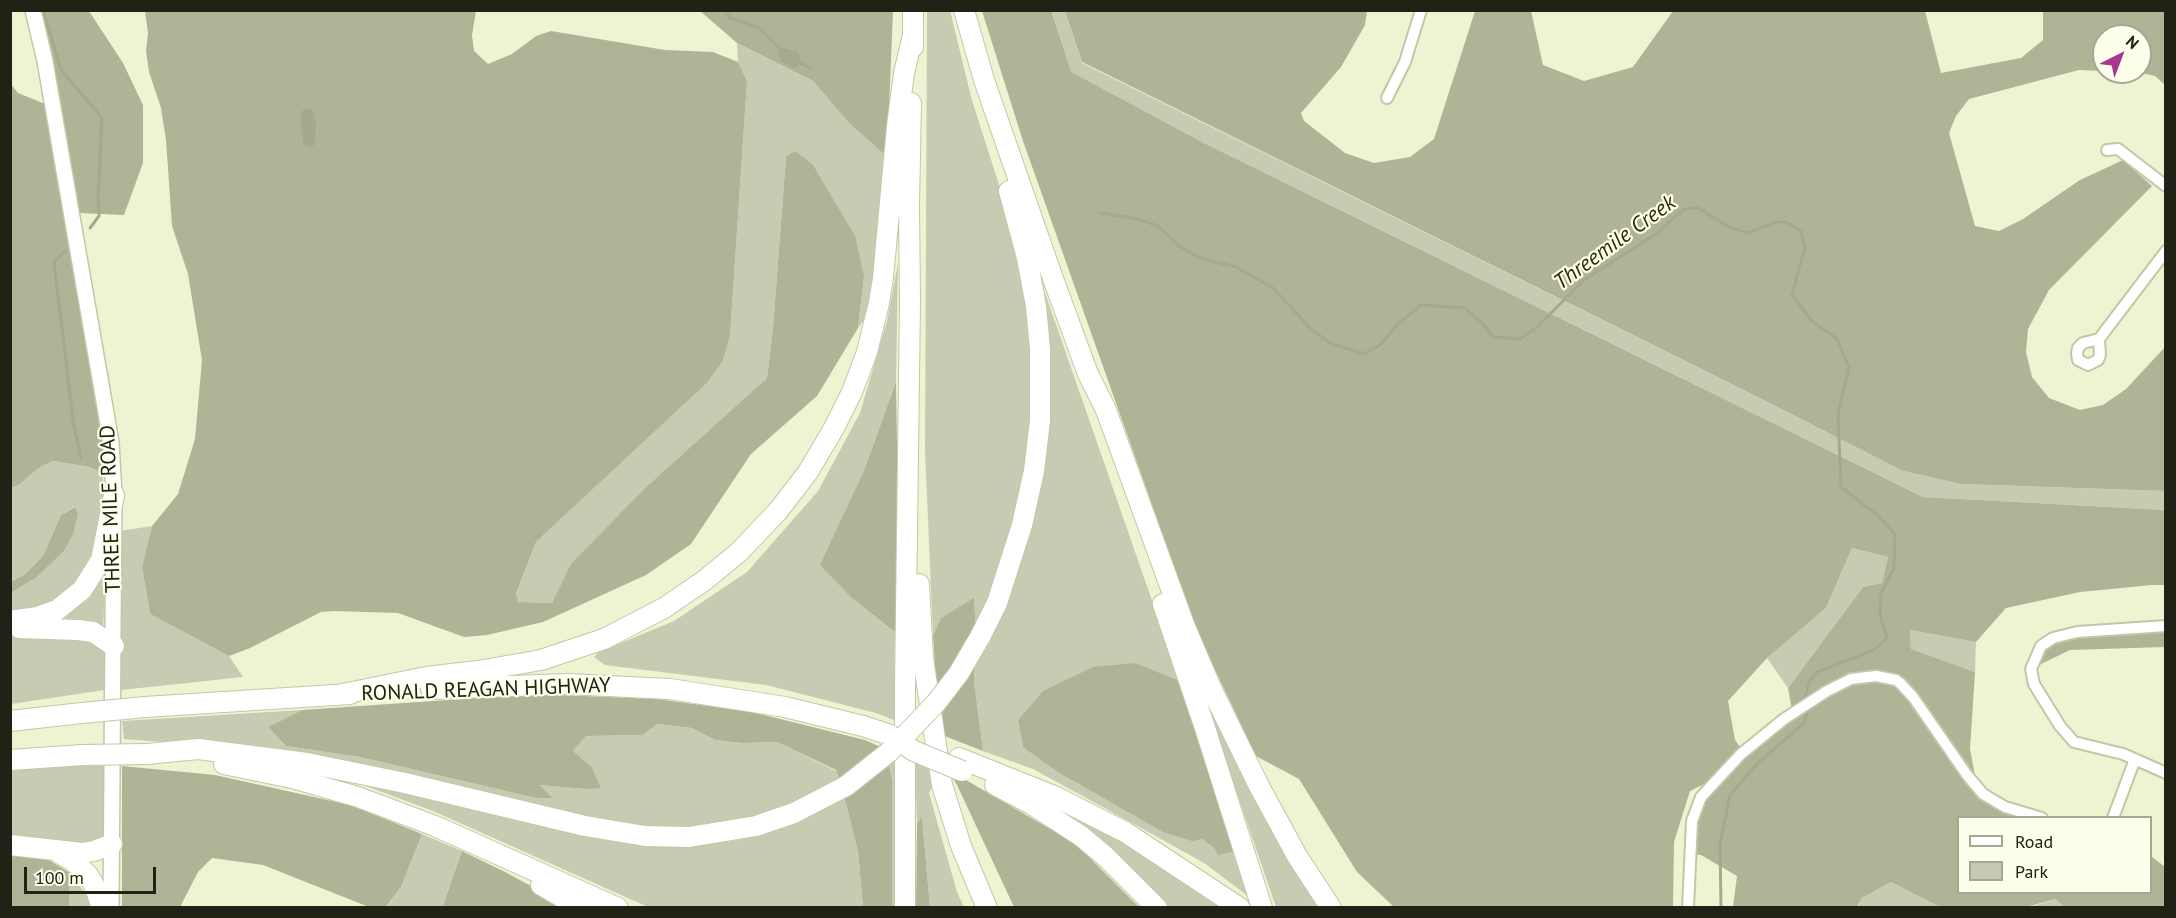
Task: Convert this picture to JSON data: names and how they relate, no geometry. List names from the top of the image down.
{
  "streets": {
    "highway": ["RONALD REAGAN HIGHWAY"],
    "street": ["THREE MILE ROAD"]
  },
  "water": ["Threemile Creek"],
  "legend": ["Road", "Park"],
  "scale_bar": "100 m",
  "north": "top right"
}
